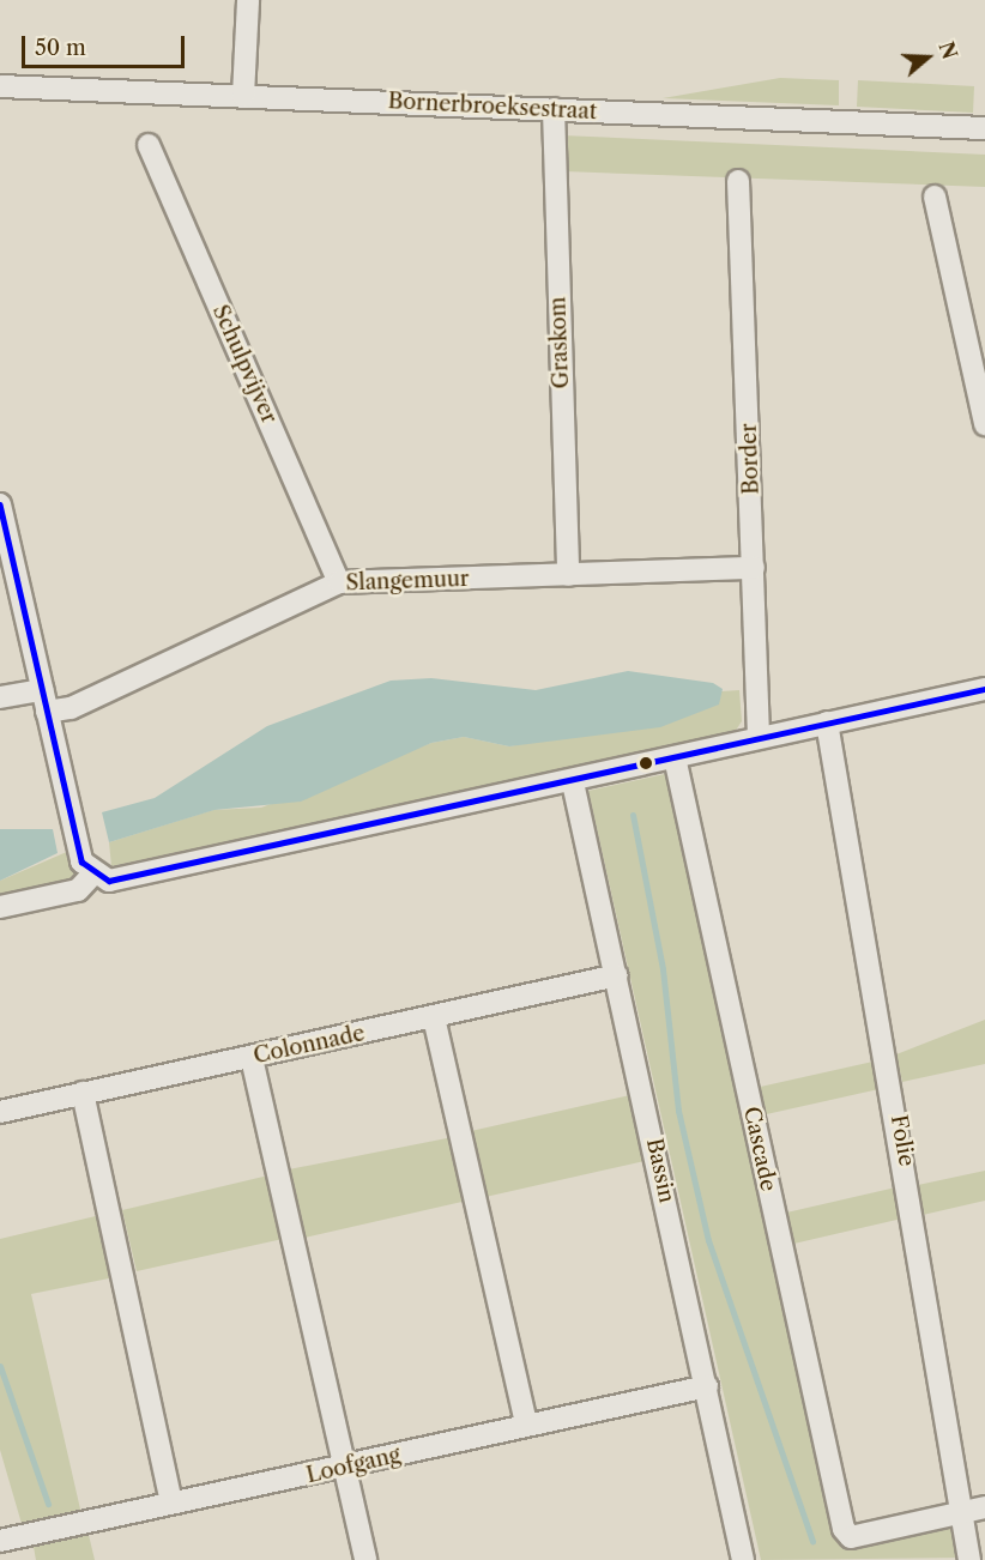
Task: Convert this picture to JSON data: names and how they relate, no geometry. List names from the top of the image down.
{
  "streets": {
    "street": [
      "Bornerbroeksestraat",
      "Graskom",
      "Schulpvijver",
      "Border",
      "Slangemuur",
      "Colonnade",
      "Folie",
      "Cascade",
      "Bassin",
      "Loofgang"
    ]
  },
  "crossings": [
    ["Bornerbroeksestraat", "Graskom"],
    ["Graskom", "Slangemuur"],
    ["Schulpvijver", "Slangemuur"],
    ["Border", "Slangemuur"],
    ["Colonnade", "Bassin"],
    ["Folie", "Cascade"],
    ["Bassin", "Loofgang"]
  ],
  "scale_bar": "50 m",
  "north": "right"
}
